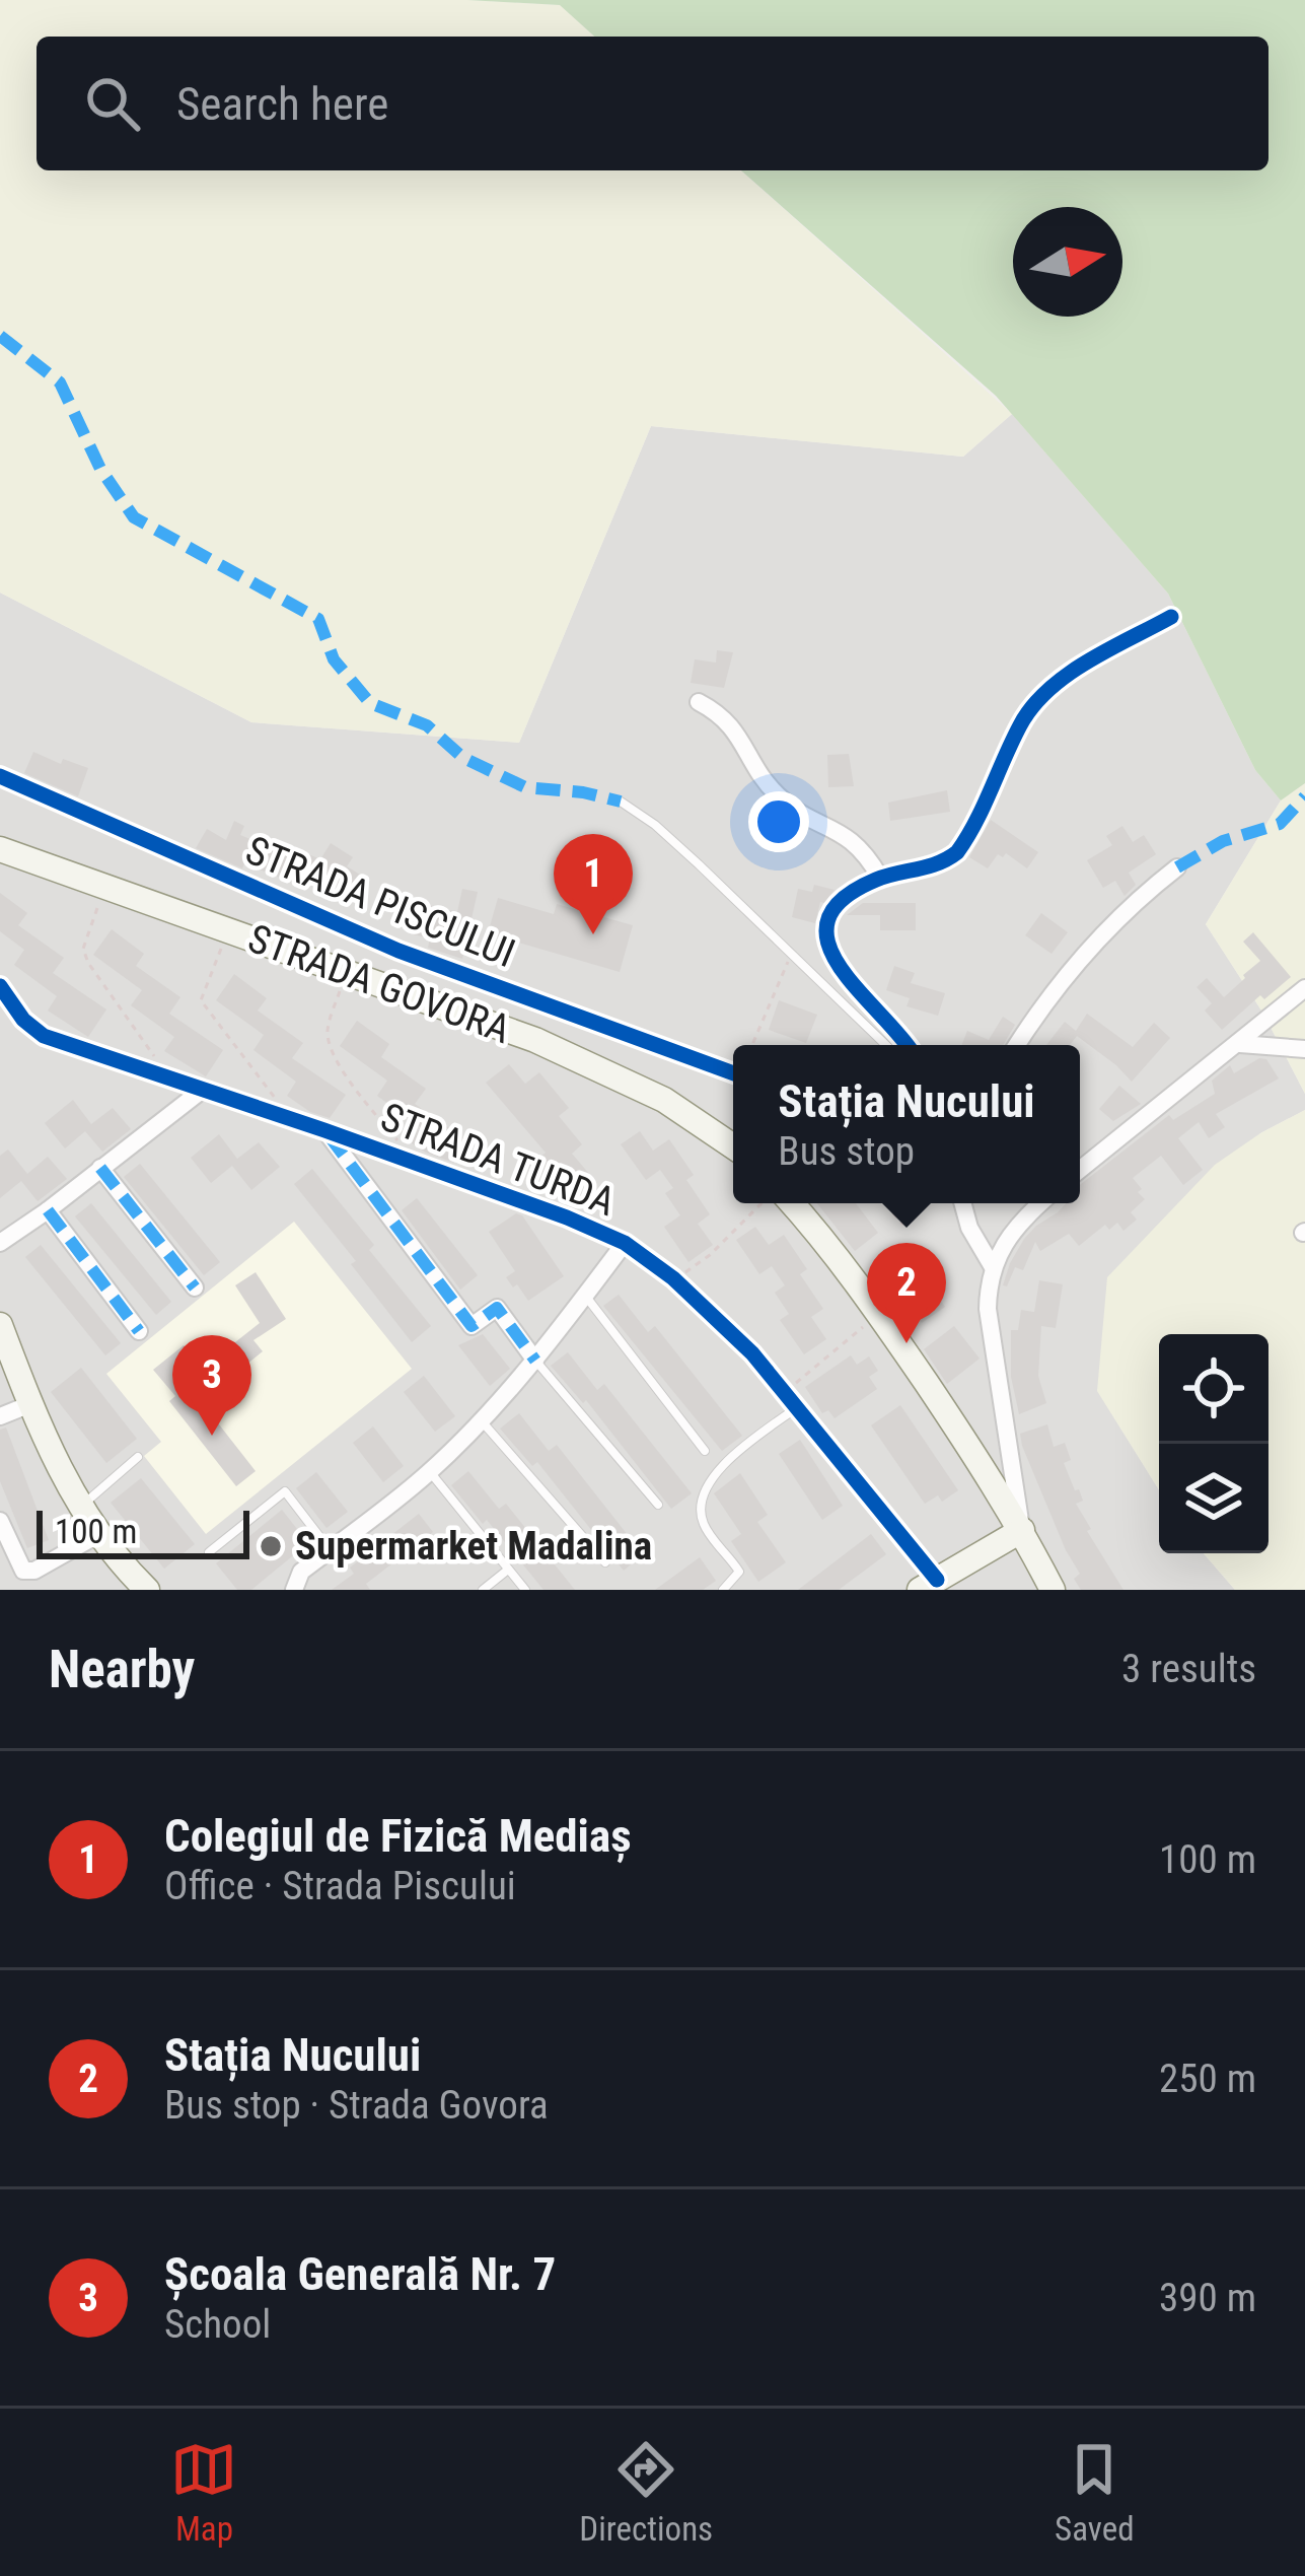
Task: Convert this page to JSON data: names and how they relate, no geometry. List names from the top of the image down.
{
  "streets": {
    "main road": ["STRADA GOVORA"],
    "street": ["STRADA PISCULUI", "STRADA TURDA"]
  },
  "places": ["Supermarket Madalina"],
  "scale_bar": "100 m",
  "north": "right",
  "page": {
    "search": "Search here",
    "pins": ["1", "2", "3"],
    "popup": ["Stația Nucului", "Bus stop"],
    "scale": "100 m",
    "heading": ["Nearby", "3 results"],
    "list": [
      {
        "mark": "1",
        "name": "Colegiul de Fizică Mediaș",
        "note": "Office · Strada Piscului",
        "value": "100 m"
      },
      {
        "mark": "2",
        "name": "Stația Nucului",
        "note": "Bus stop · Strada Govora",
        "value": "250 m"
      },
      {
        "mark": "3",
        "name": "Școala Generală Nr. 7",
        "note": "School",
        "value": "390 m"
      }
    ],
    "nav": ["Map", "Directions", "Saved"]
  }
}
